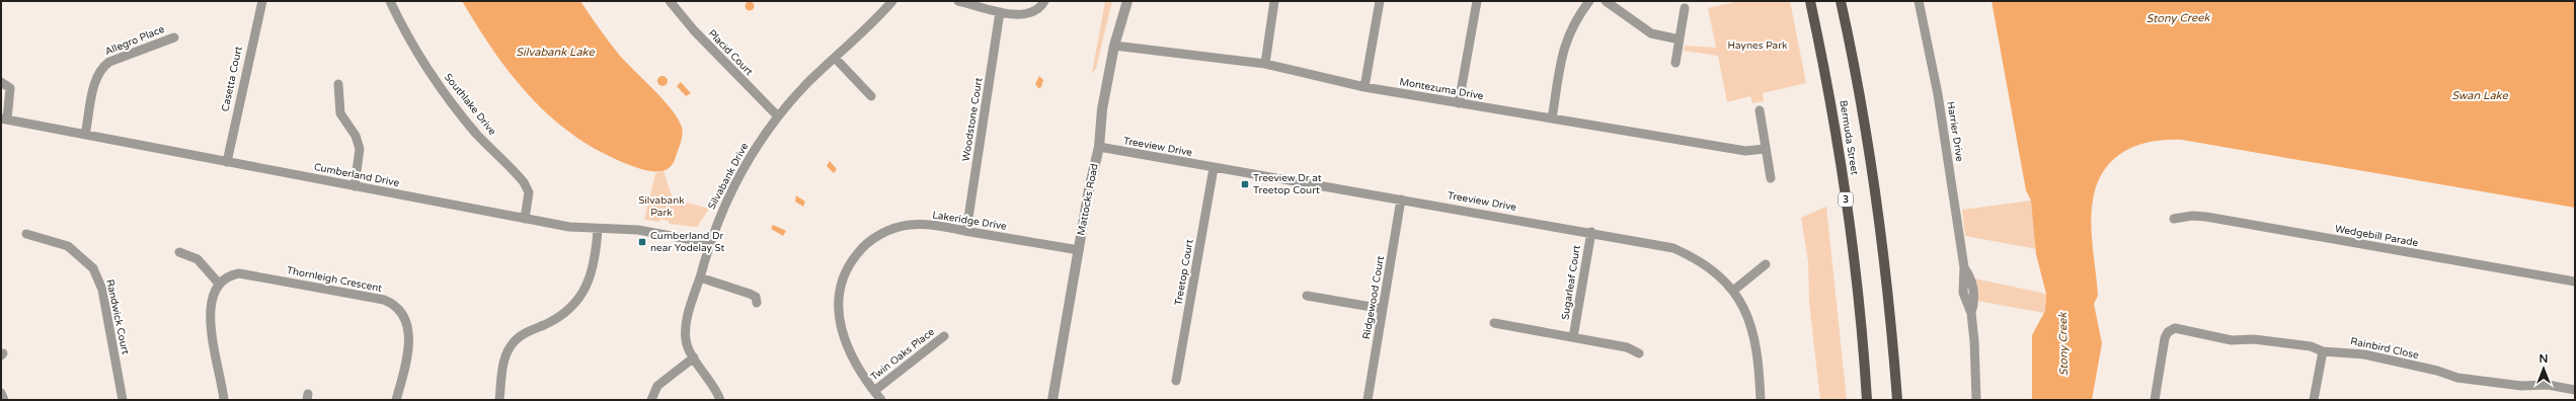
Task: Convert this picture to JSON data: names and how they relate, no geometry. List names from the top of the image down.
{
  "streets": {
    "main road": ["Bermuda Street", "3"],
    "street": [
      "Allegro Place",
      "Placid Court",
      "Casetta Court",
      "Montezuma Drive",
      "Southlake Drive",
      "Woodstone Court",
      "Harrier Drive",
      "Treeview Drive",
      "Cumberland Drive",
      "Silvabank Drive",
      "Mattocks Road",
      "Lakeridge Drive",
      "Wedgebill Parade",
      "Treetop Court",
      "Thornleigh Crescent",
      "Sugarleaf Court",
      "Ridgewood Court",
      "Randwick Court",
      "Rainbird Close",
      "Twin Oaks Place"
    ]
  },
  "crossings": [
    ["Allegro Place", "Cumberland Drive"],
    ["Placid Court", "Silvabank Drive"],
    ["Casetta Court", "Cumberland Drive"],
    ["Montezuma Drive", "Mattocks Road"],
    ["Southlake Drive", "Cumberland Drive"],
    ["Woodstone Court", "Lakeridge Drive"],
    ["Treeview Drive", "Mattocks Road"],
    ["Treeview Drive", "Treetop Court"],
    ["Treeview Drive", "Sugarleaf Court"],
    ["Treeview Drive", "Ridgewood Court"],
    ["Cumberland Drive", "Silvabank Drive"],
    ["Mattocks Road", "Lakeridge Drive"],
    ["Lakeridge Drive", "Twin Oaks Place"]
  ],
  "water": ["Stony Creek", "Silvabank Lake", "Swan Lake"],
  "parks": ["Haynes Park", "Silvabank Park"],
  "places": {
    "transit": ["Treeview Dr at Treetop Court", "Cumberland Dr near Yodelay St"]
  },
  "north": "top"
}
